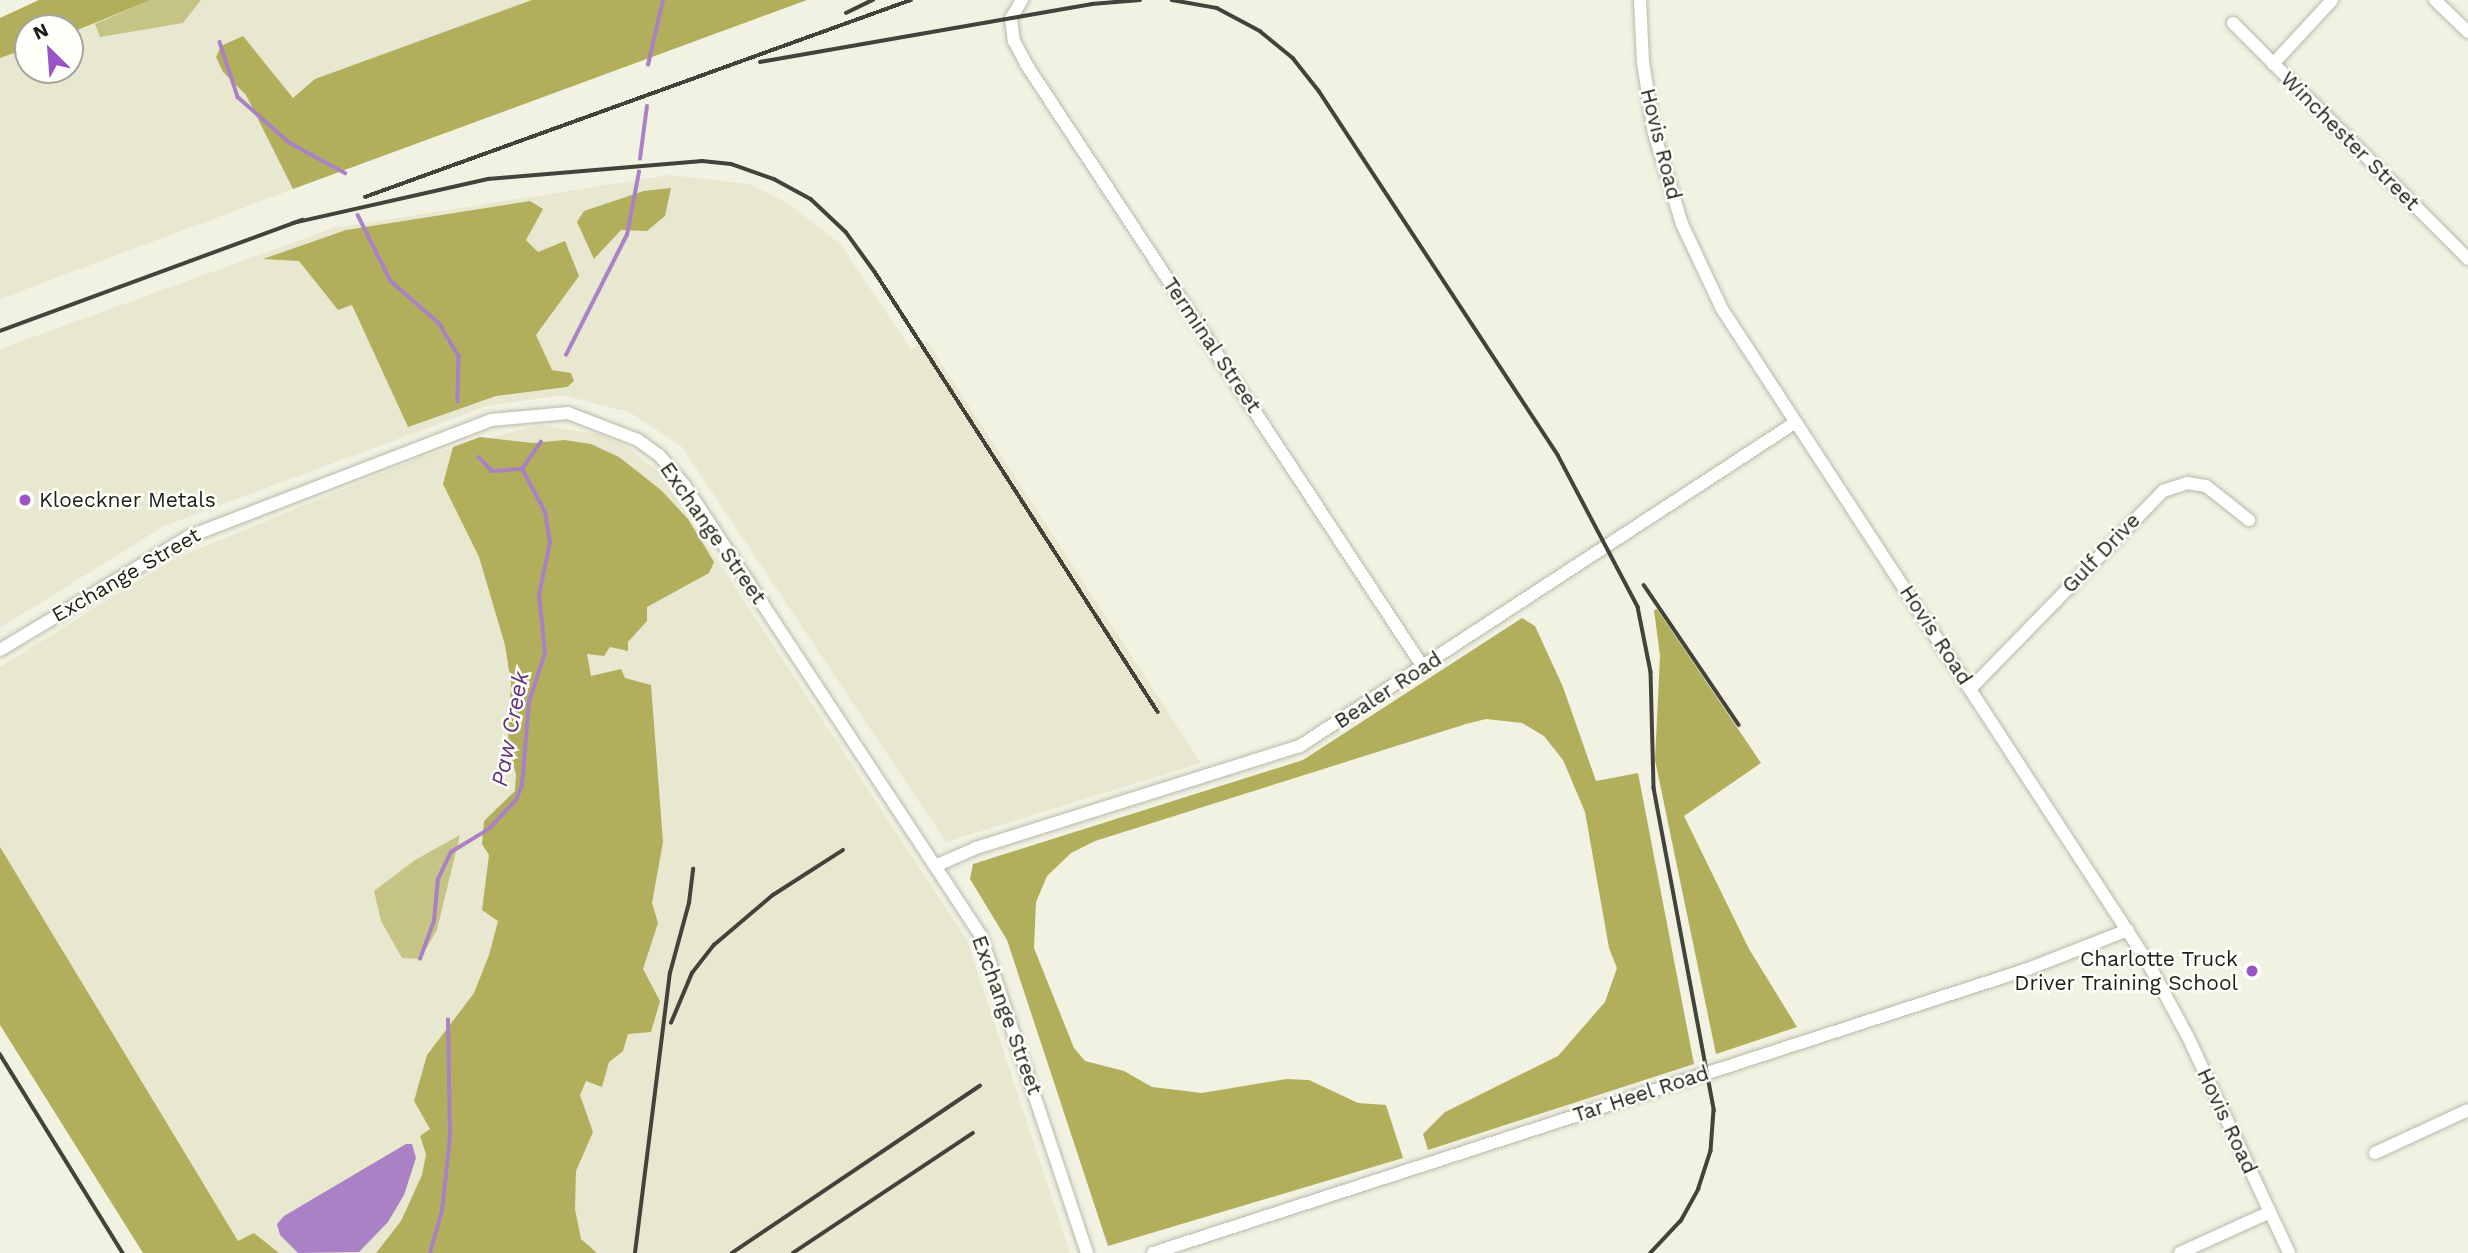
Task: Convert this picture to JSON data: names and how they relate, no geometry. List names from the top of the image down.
{
  "streets": {
    "street": [
      "Winchester Street",
      "Hovis Road",
      "Terminal Street",
      "Exchange Street",
      "Gulf Drive",
      "Bealer Road",
      "Tar Heel Road"
    ]
  },
  "crossings": [
    ["Hovis Road", "Gulf Drive"],
    ["Hovis Road", "Bealer Road"],
    ["Hovis Road", "Tar Heel Road"],
    ["Terminal Street", "Bealer Road"],
    ["Exchange Street", "Bealer Road"]
  ],
  "water": ["Paw Creek"],
  "places": ["Kloeckner Metals", "Charlotte Truck Driver Training School"],
  "north": "top left"
}
